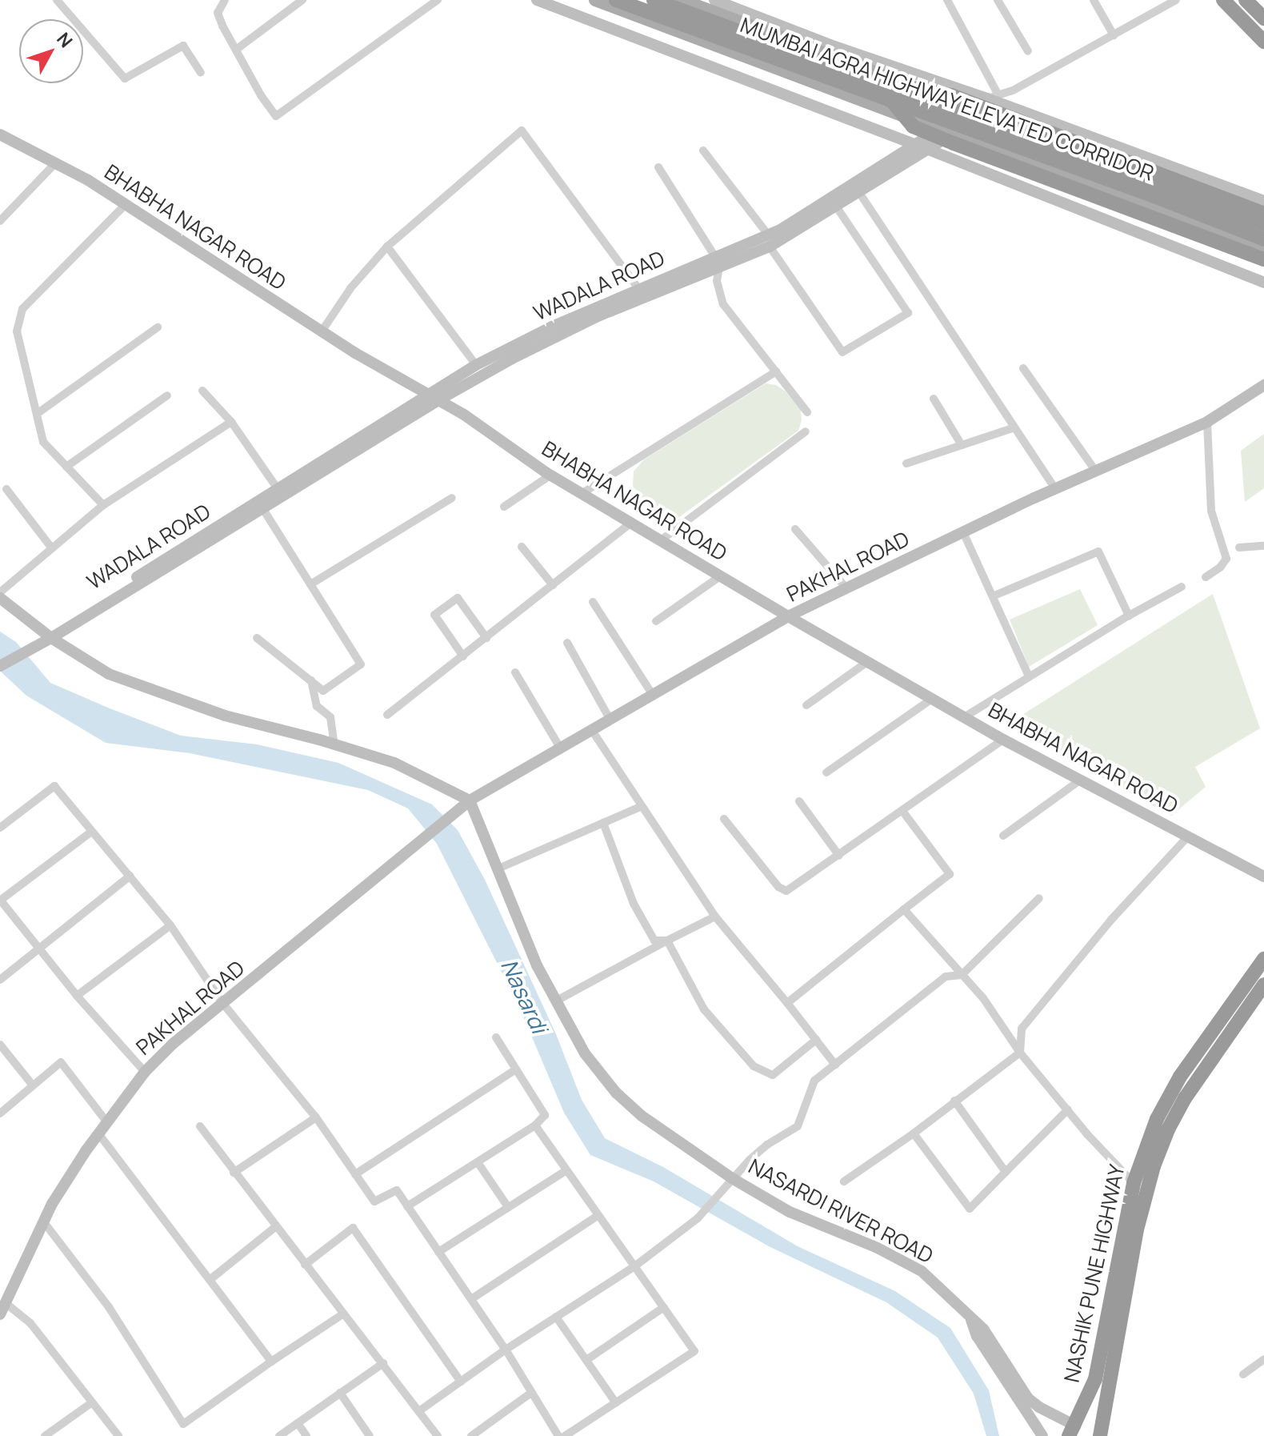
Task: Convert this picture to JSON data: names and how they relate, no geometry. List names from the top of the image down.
{
  "streets": {
    "highway": ["MUMBAI AGRA HIGHWAY ELEVATED CORRIDOR", "NASHIK PUNE HIGHWAY"],
    "street": [
      "BHABHA NAGAR ROAD",
      "WADALA ROAD",
      "PAKHAL ROAD",
      "NASARDI RIVER ROAD"
    ]
  },
  "crossings": [
    ["BHABHA NAGAR ROAD", "WADALA ROAD"],
    ["BHABHA NAGAR ROAD", "PAKHAL ROAD"],
    ["PAKHAL ROAD", "NASARDI RIVER ROAD"],
    ["NASARDI RIVER ROAD", "NASHIK PUNE HIGHWAY"]
  ],
  "water": ["Nasardi"],
  "north": "top right"
}
